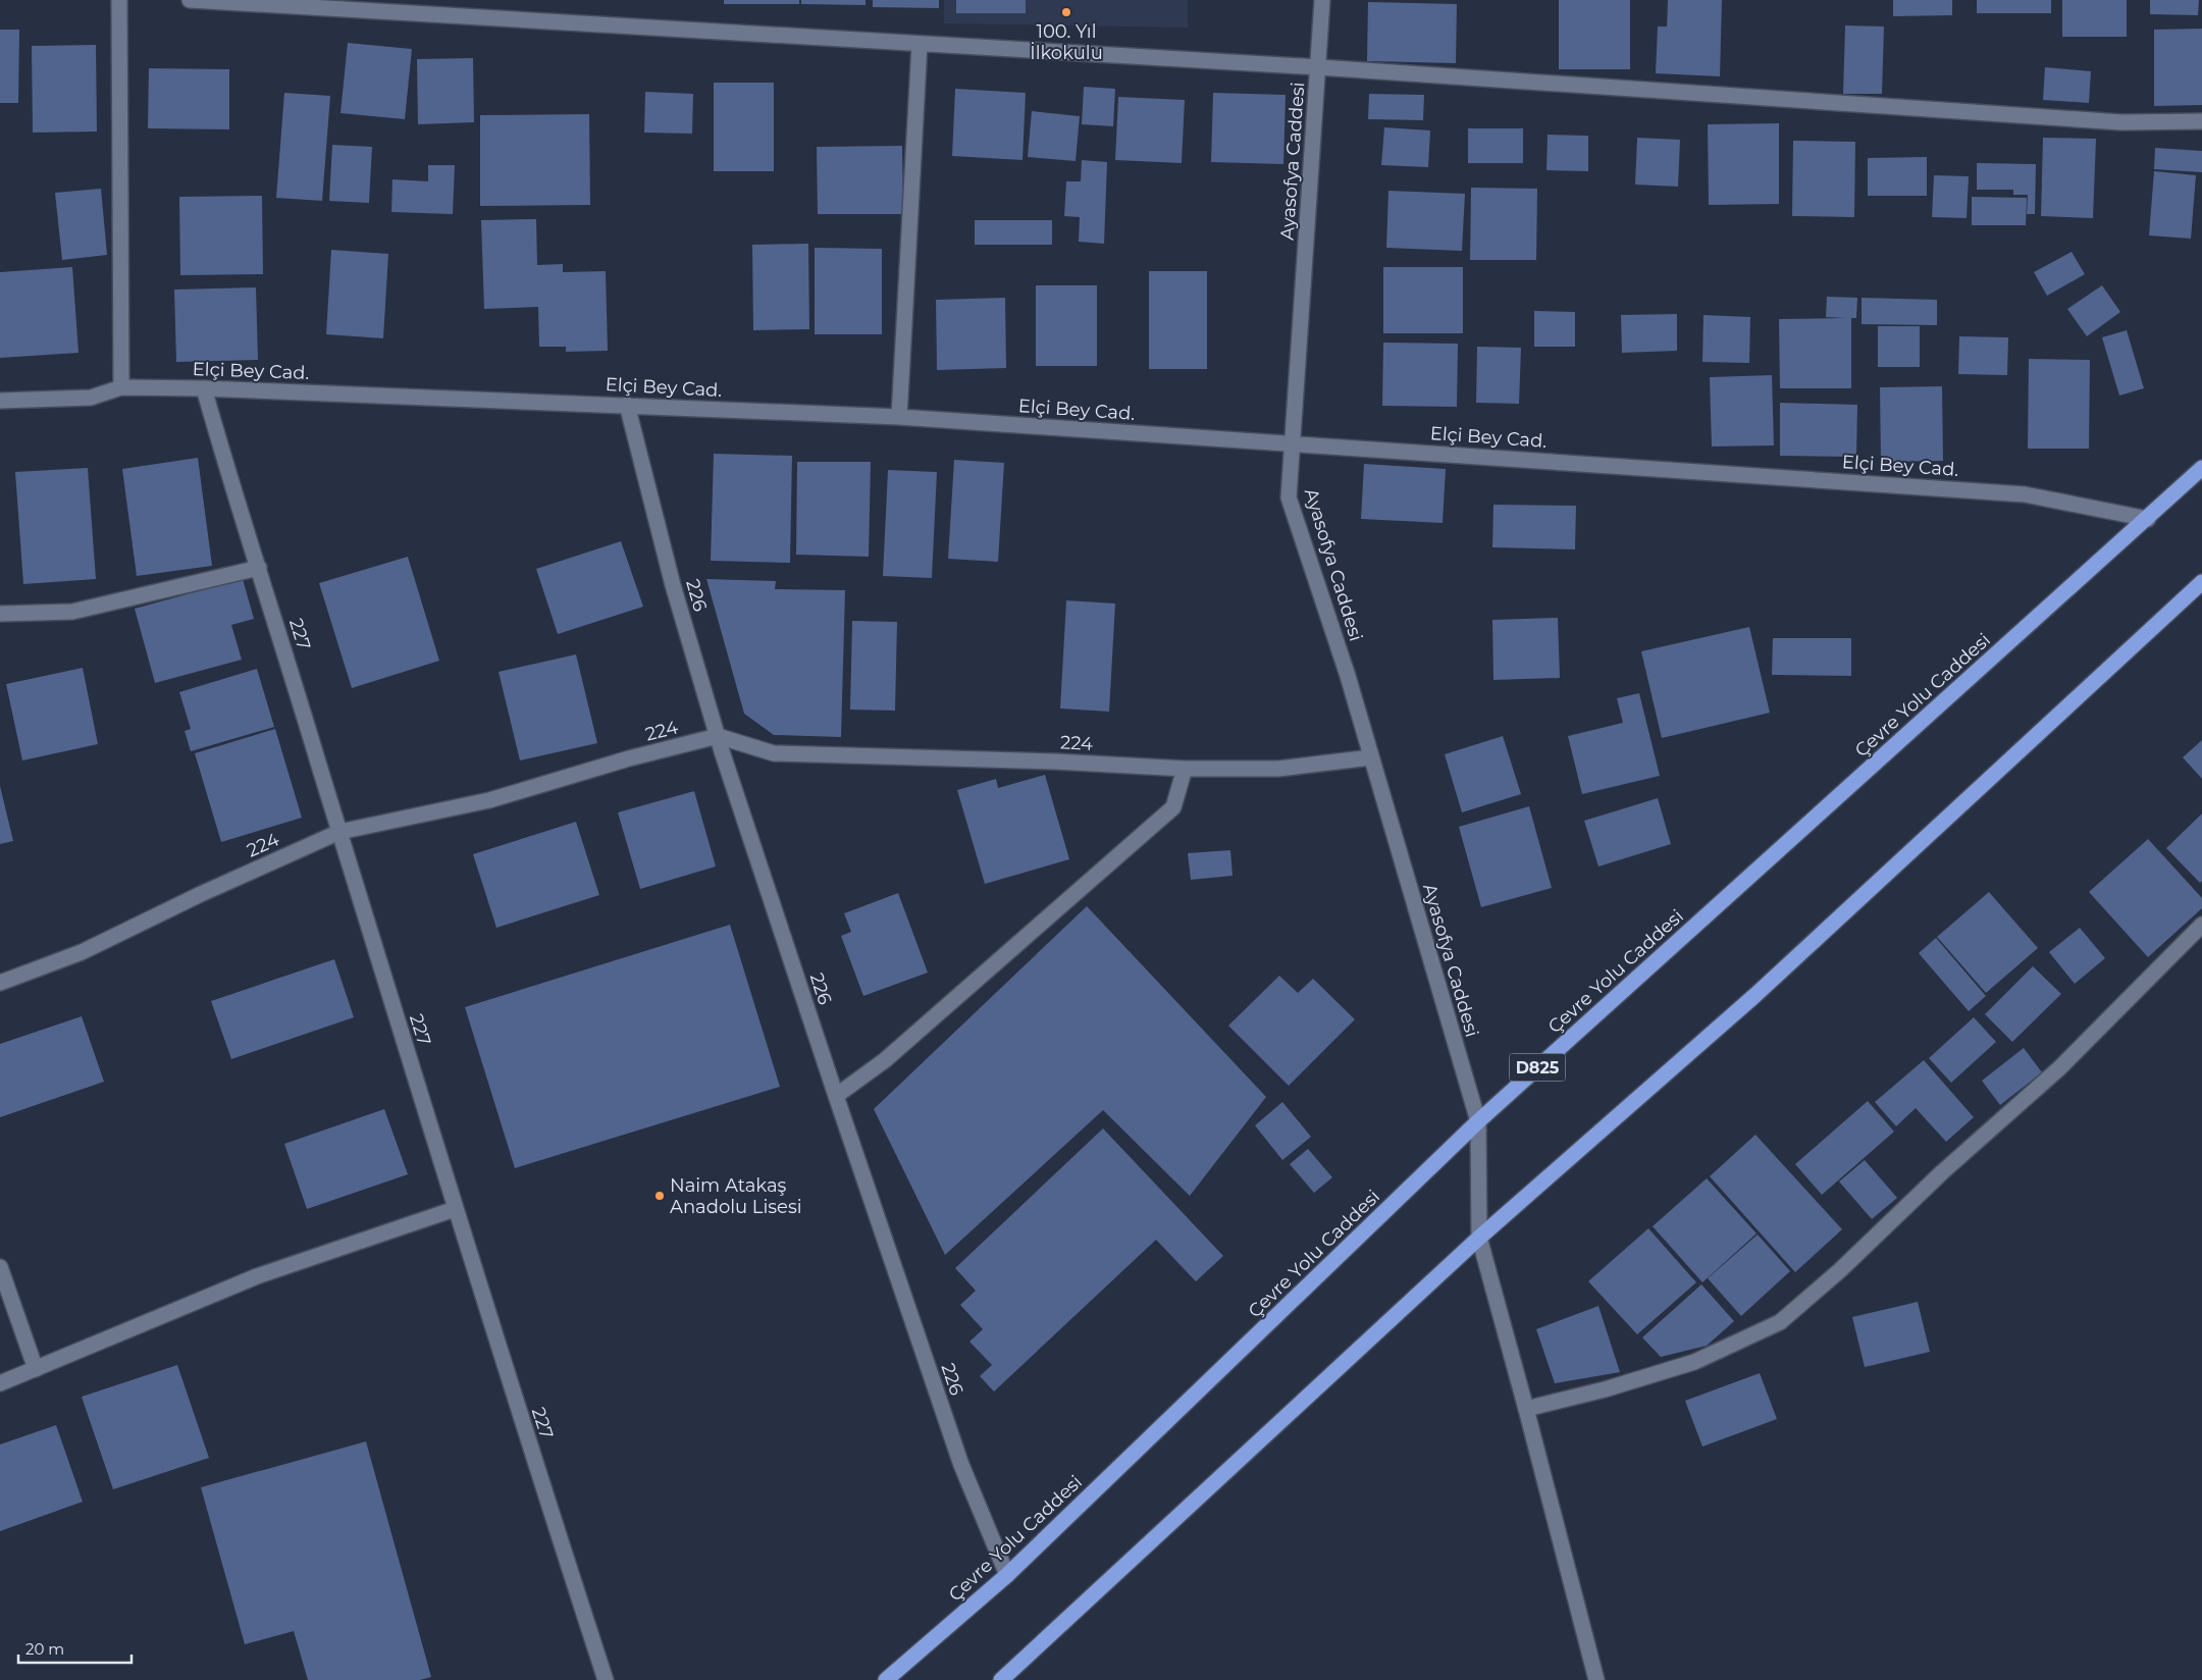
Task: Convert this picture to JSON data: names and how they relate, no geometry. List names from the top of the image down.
{
  "streets": {
    "highway": ["Çevre Yolu Caddesi", "D825"],
    "street": [
      "Ayasofya Caddesi",
      "Elçi Bey Cad.",
      "226",
      "227",
      "224"
    ]
  },
  "crossings": [
    ["Ayasofya Caddesi", "Elçi Bey Cad."],
    ["Ayasofya Caddesi", "Çevre Yolu Caddesi"],
    ["Ayasofya Caddesi", "224"],
    ["Elçi Bey Cad.", "226"],
    ["Elçi Bey Cad.", "227"],
    ["Elçi Bey Cad.", "Çevre Yolu Caddesi"],
    ["226", "Çevre Yolu Caddesi"],
    ["226", "224"],
    ["227", "224"]
  ],
  "places": ["100. Yıl İlkokulu", "Naim Atakaş Anadolu Lisesi"],
  "scale_bar": "20 m"
}
